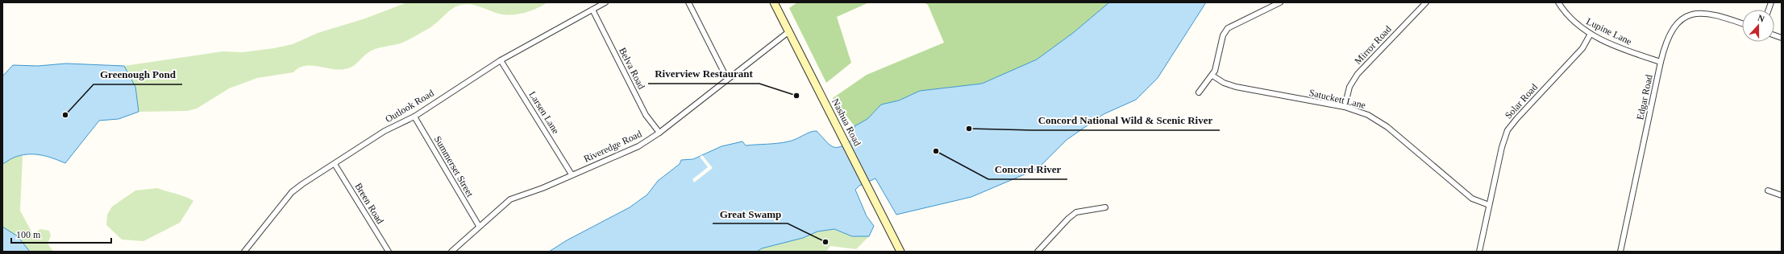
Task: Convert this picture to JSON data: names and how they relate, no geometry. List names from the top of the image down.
{
  "streets": {
    "main road": ["Nashua Road"],
    "street": [
      "Lupine Lane",
      "Mirror Road",
      "Belva Road",
      "Edgar Road",
      "Satuckett Lane",
      "Solar Road",
      "Outlook Road",
      "Larsen Lane",
      "Riveredge Road",
      "Summerset Street",
      "Breen Road"
    ]
  },
  "crossings": [
    ["Lupine Lane", "Edgar Road"],
    ["Lupine Lane", "Solar Road"],
    ["Mirror Road", "Satuckett Lane"],
    ["Belva Road", "Outlook Road"],
    ["Belva Road", "Riveredge Road"],
    ["Satuckett Lane", "Solar Road"],
    ["Outlook Road", "Larsen Lane"],
    ["Outlook Road", "Summerset Street"],
    ["Outlook Road", "Breen Road"],
    ["Larsen Lane", "Riveredge Road"],
    ["Nashua Road", "Riveredge Road"],
    ["Riveredge Road", "Summerset Street"]
  ],
  "places": [
    "Riverview Restaurant",
    "Greenough Pond",
    "Concord National Wild & Scenic River",
    "Concord River",
    "Great Swamp"
  ],
  "scale_bar": "100 m",
  "north": "top"
}
